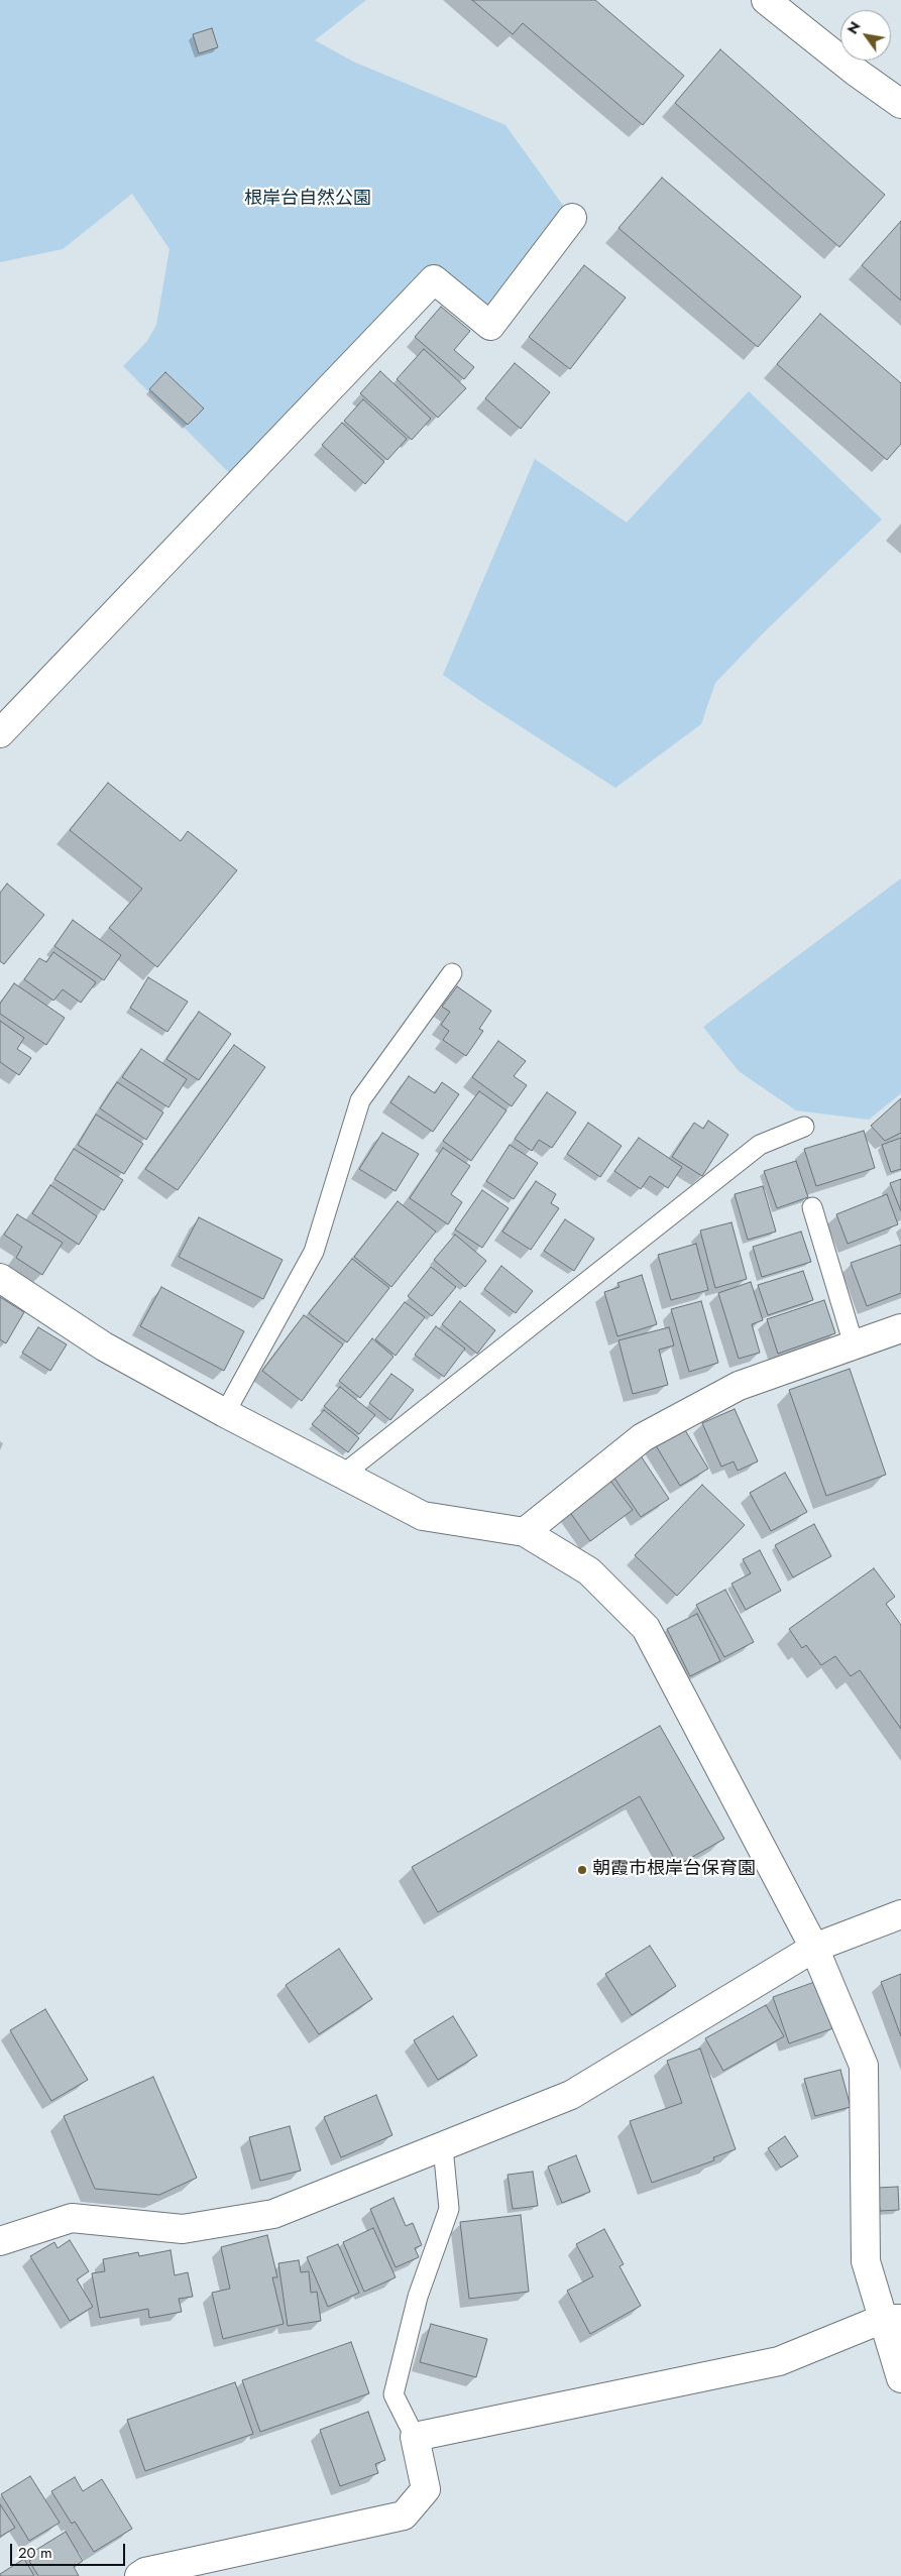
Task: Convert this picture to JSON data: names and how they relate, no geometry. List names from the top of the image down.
{
  "parks": ["根岸台自然公園"],
  "places": ["朝霞市根岸台保育園"],
  "scale_bar": "20 m",
  "north": "top left"
}
